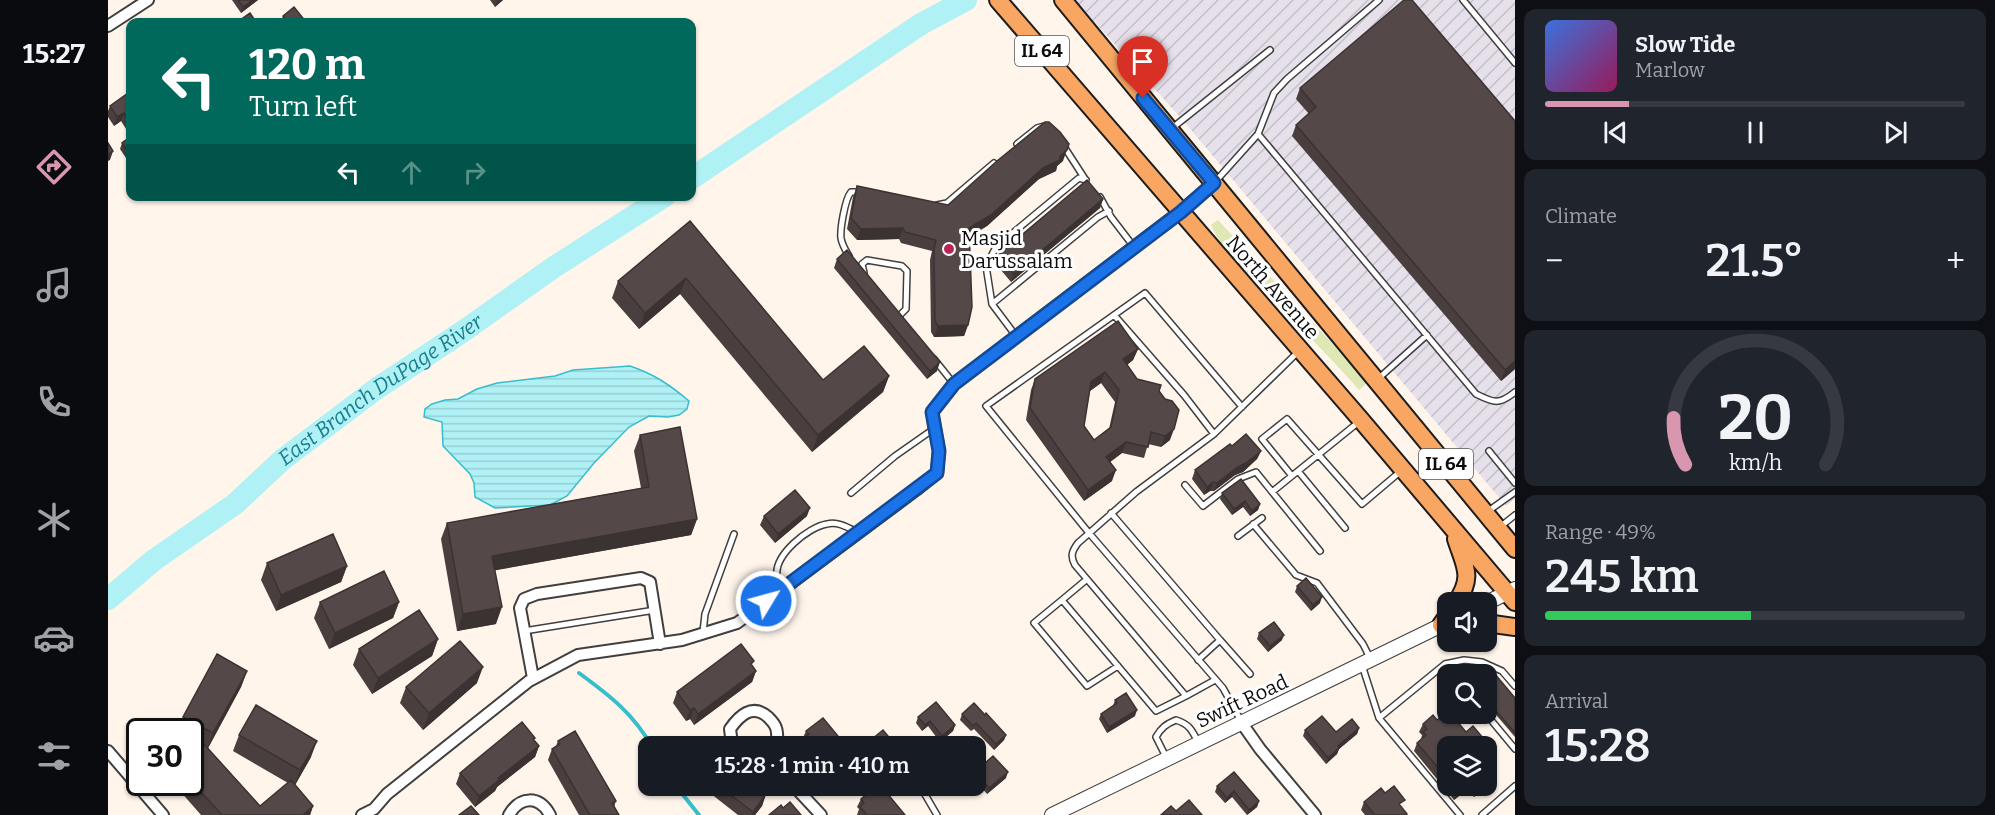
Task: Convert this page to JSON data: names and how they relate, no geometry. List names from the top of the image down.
{
  "streets": {
    "main road": ["IL 64", "North Avenue"],
    "street": ["Swift Road"]
  },
  "water": ["East Branch DuPage River"],
  "places": ["Masjid Darussalam"],
  "page": {
    "tabs": "15:27",
    "turn": ["120 m", "Turn left"],
    "song": ["Slow Tide", "Marlow"],
    "tile": [
      "Climate",
      ["Range · 49%", "245 km"],
      ["Arrival", "15:28"]
    ],
    "heat": ["−", "21.5°", "+"],
    "limit": "30",
    "trip": "15:28 · 1 min · 410 m",
    "gauge": ["20", "km/h"]
  }
}
